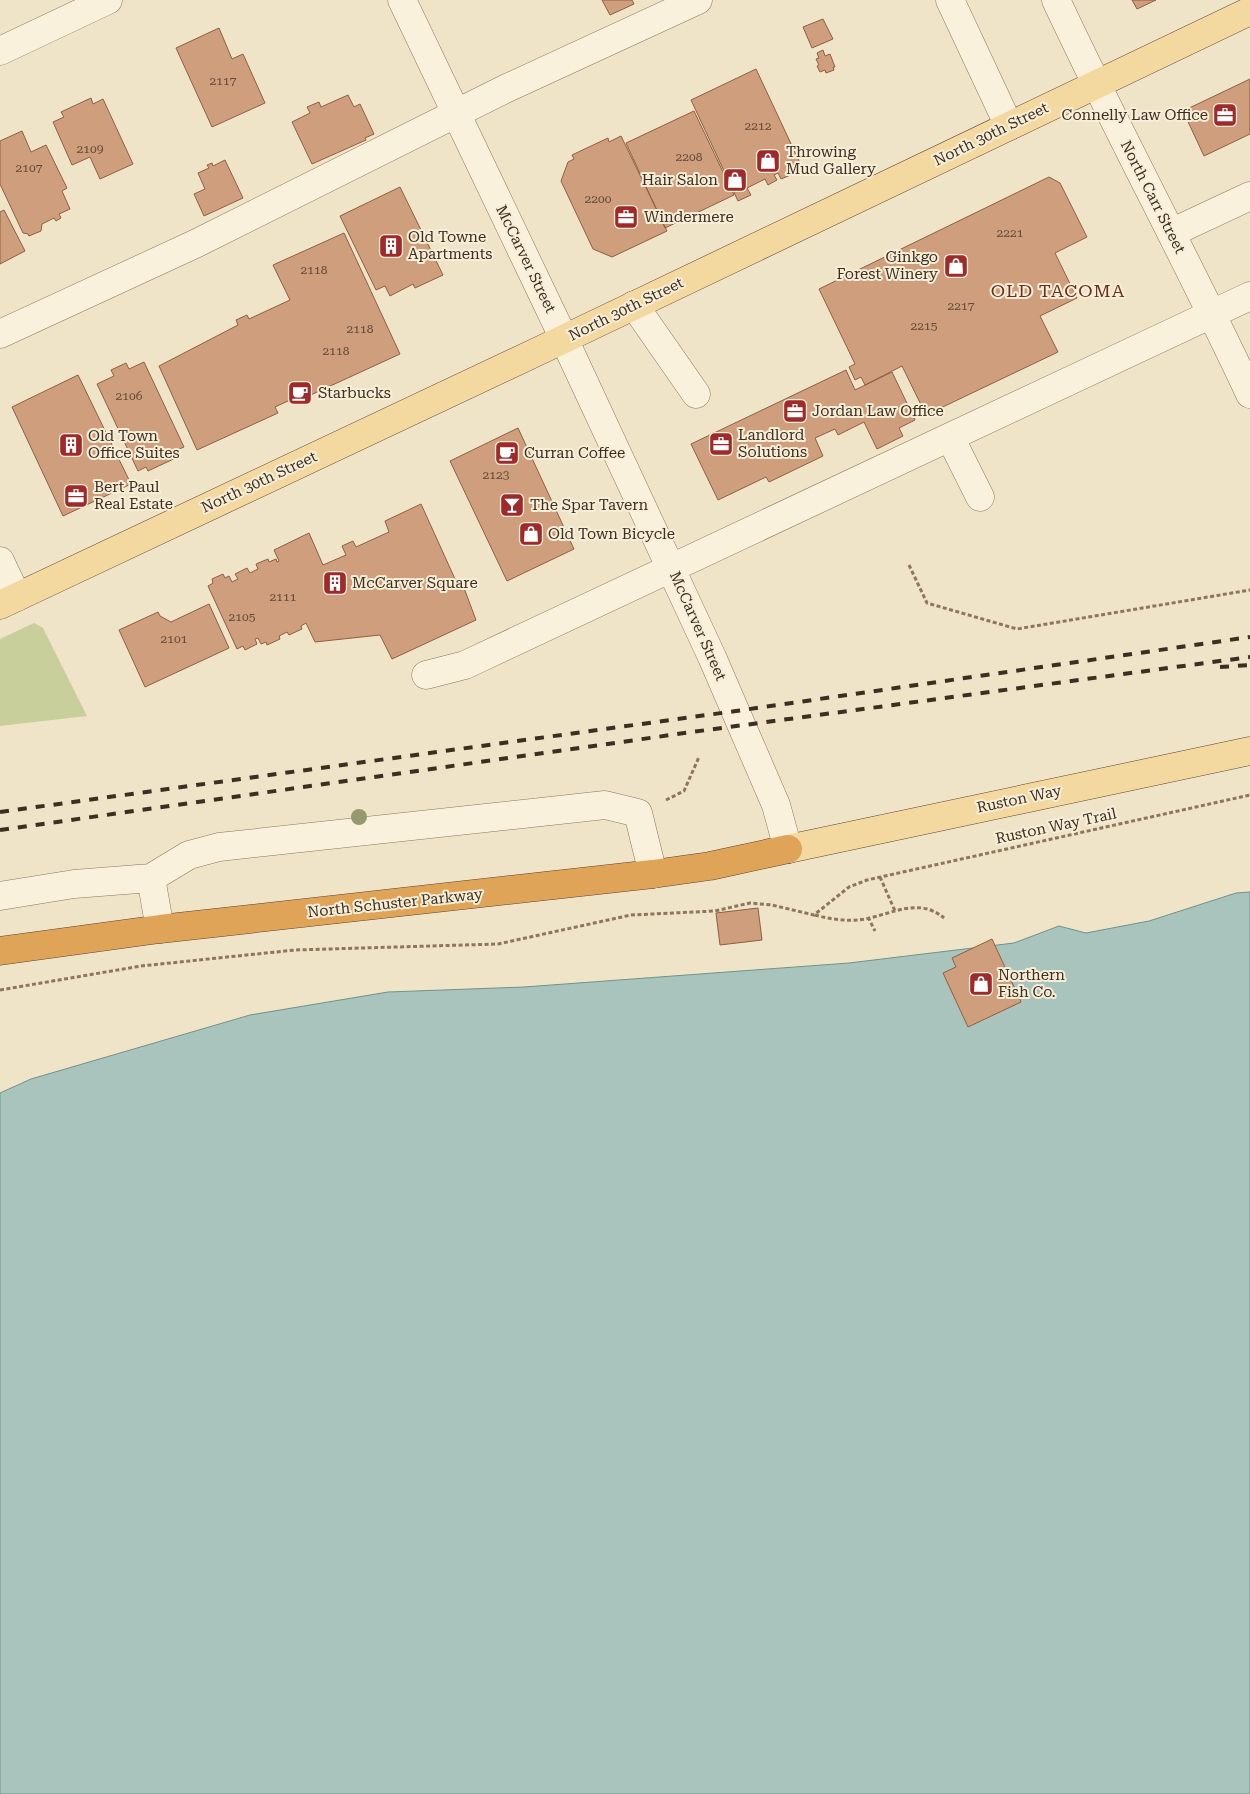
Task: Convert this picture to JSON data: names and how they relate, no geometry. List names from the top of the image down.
{
  "streets": {
    "highway": ["North Schuster Parkway"],
    "main road": ["North 30th Street", "Ruston Way"],
    "street": ["North Carr Street", "McCarver Street"],
    "path": ["Ruston Way Trail"]
  },
  "crossings": [
    ["North 30th Street", "North Carr Street"],
    ["North 30th Street", "McCarver Street"],
    ["McCarver Street", "Ruston Way"],
    ["McCarver Street", "North Schuster Parkway"],
    ["Ruston Way", "North Schuster Parkway"]
  ],
  "districts": ["OLD TACOMA"],
  "places": {
    "office": [
      "Connelly Law Office",
      "Windermere",
      "Jordan Law Office",
      "Landlord Solutions",
      "Bert Paul Real Estate"
    ],
    "shop": [
      "Throwing Mud Gallery",
      "Hair Salon",
      "Ginkgo Forest Winery",
      "Old Town Bicycle",
      "Northern Fish Co."
    ],
    "building": ["Old Towne Apartments", "Old Town Office Suites", "McCarver Square"],
    "cafe": ["Starbucks", "Curran Coffee"],
    "bar": ["The Spar Tavern"]
  },
  "house_numbers": [
    "2117",
    "2212",
    "2109",
    "2208",
    "2107",
    "2200",
    "2221",
    "2118",
    "2217",
    "2215",
    "2118",
    "2118",
    "2106",
    "2123",
    "2111",
    "2105",
    "2101"
  ]
}
